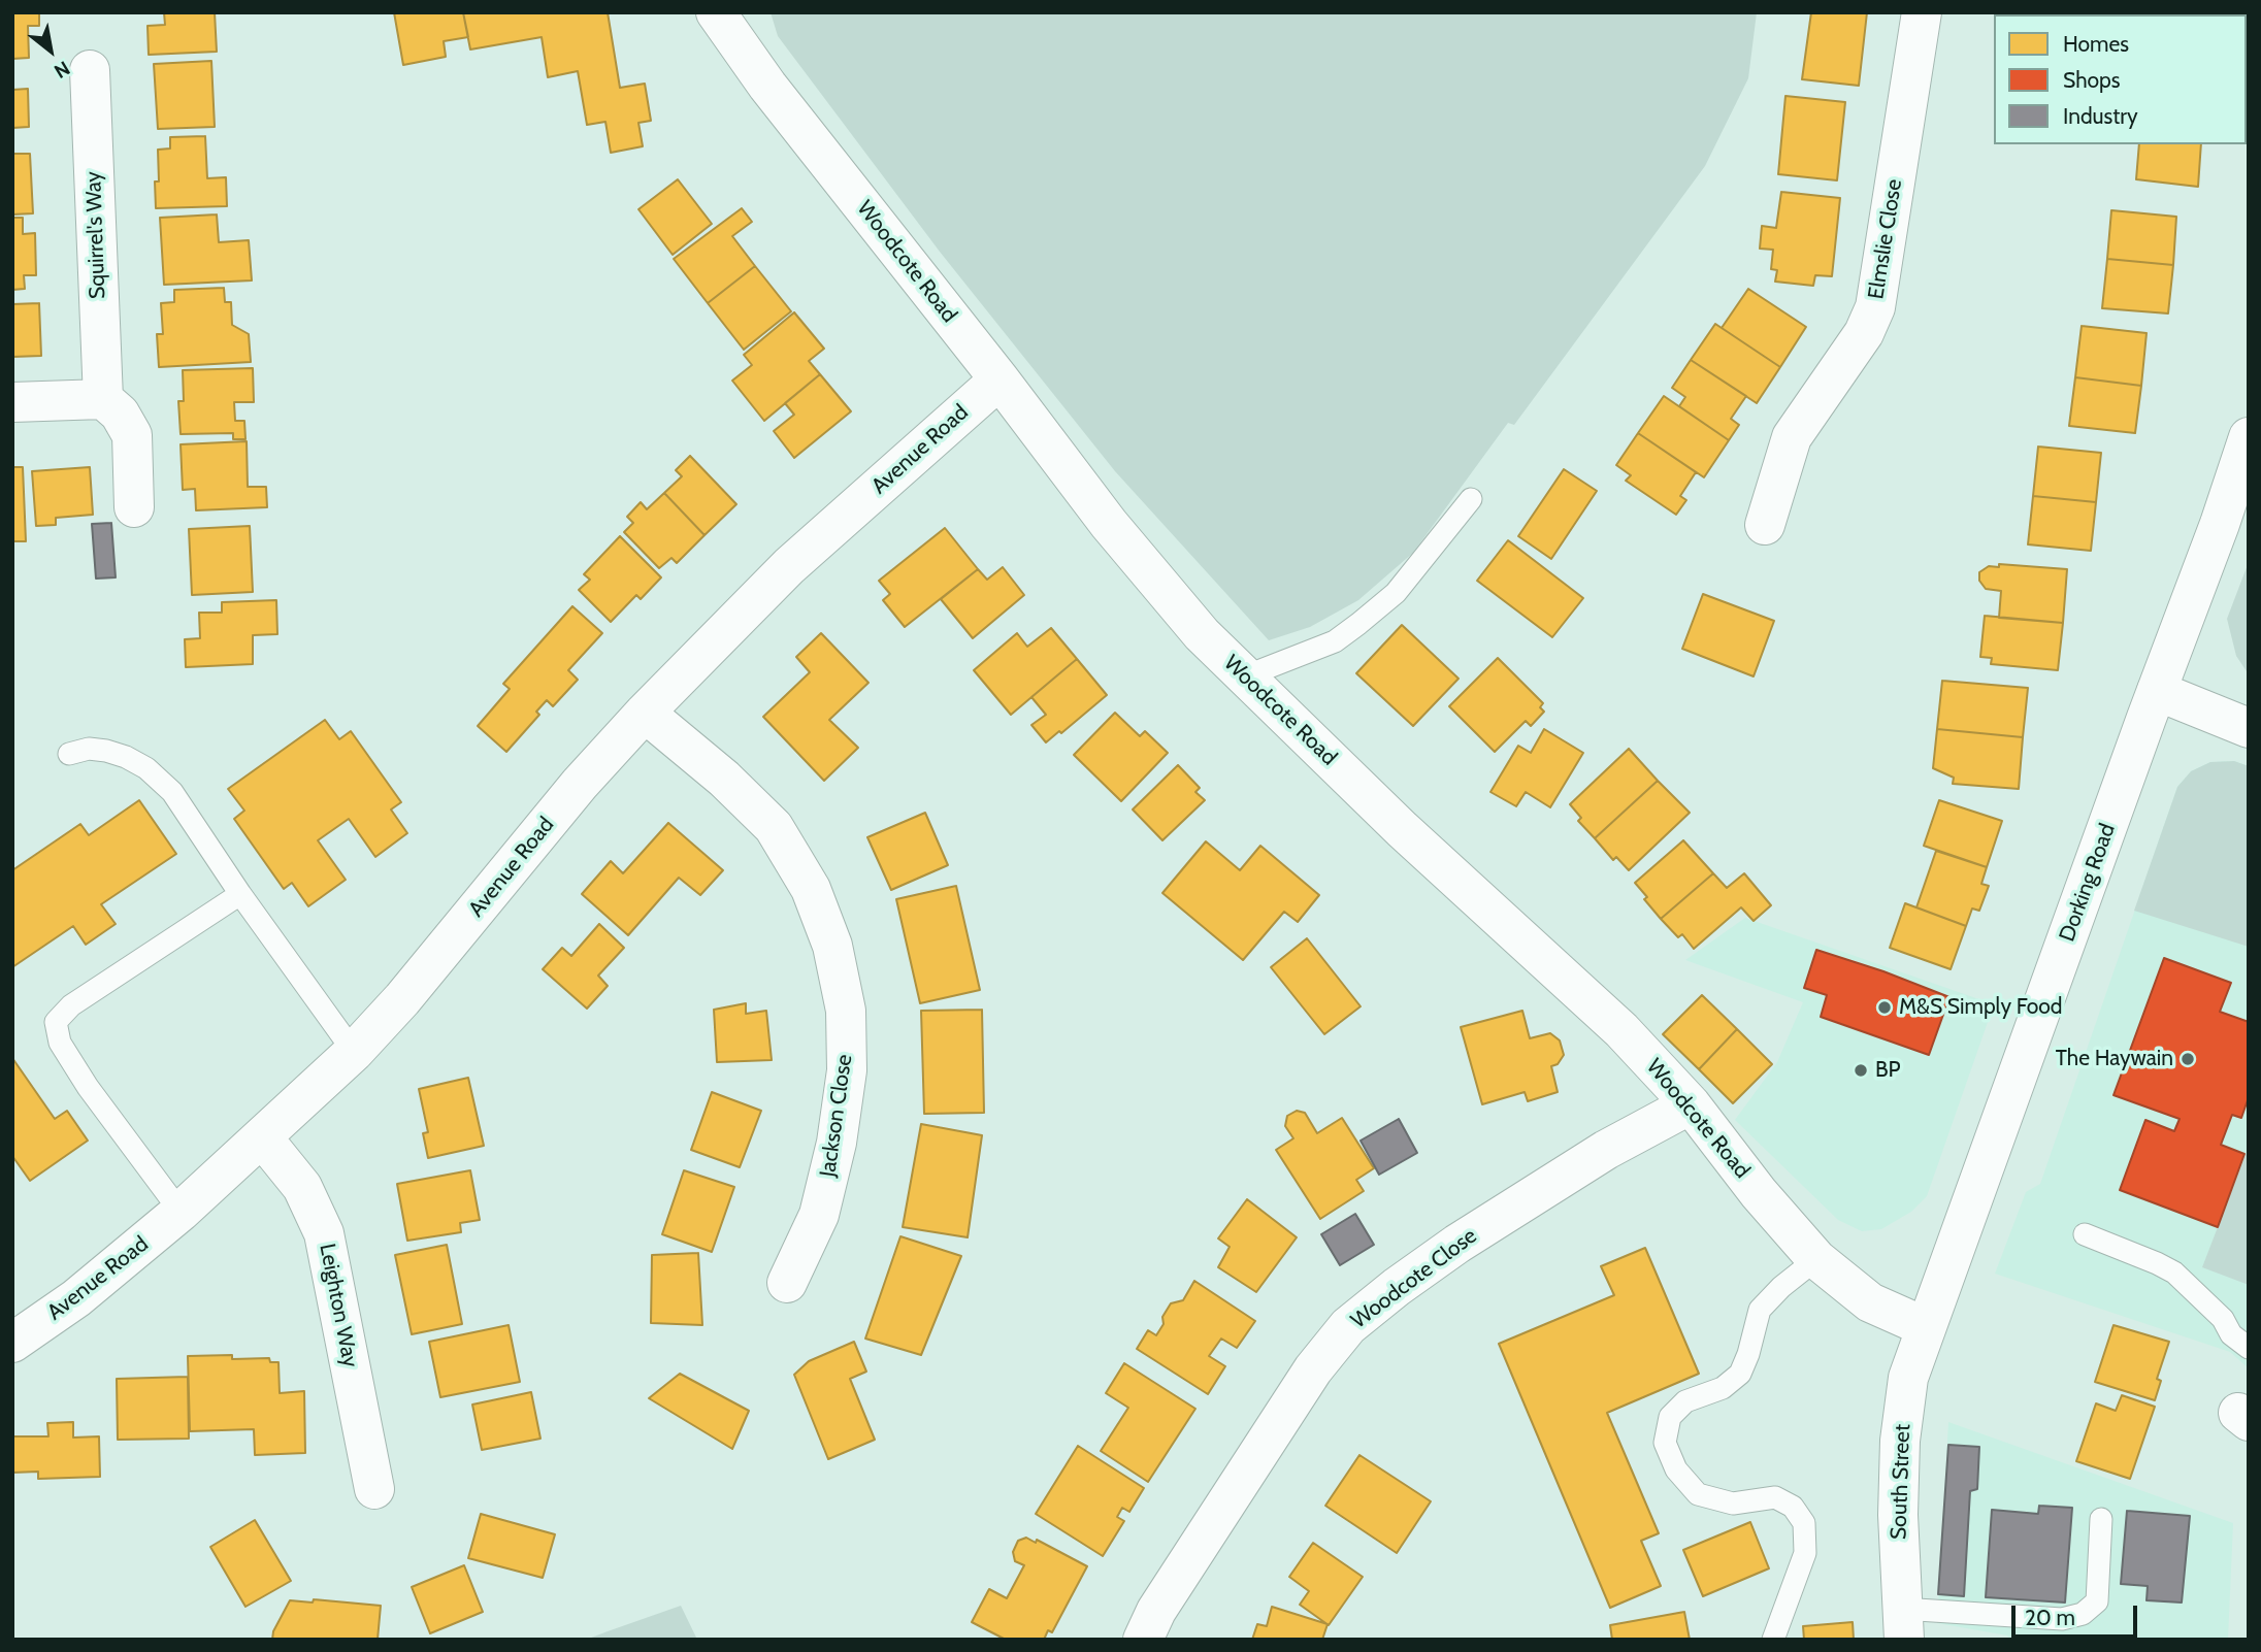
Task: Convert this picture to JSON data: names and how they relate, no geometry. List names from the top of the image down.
{
  "streets": {
    "main road": [
      "Squirrel's Way",
      "Elmslie Close",
      "Woodcote Road",
      "Avenue Road",
      "Dorking Road",
      "Jackson Close",
      "Woodcote Close",
      "Leighton Way",
      "South Street"
    ]
  },
  "crossings": [
    ["Woodcote Road", "Avenue Road"],
    ["Woodcote Road", "Dorking Road"],
    ["Woodcote Road", "Woodcote Close"],
    ["Woodcote Road", "South Street"],
    ["Avenue Road", "Jackson Close"],
    ["Avenue Road", "Leighton Way"],
    ["Dorking Road", "South Street"]
  ],
  "places": ["M&S Simply Food", "The Haywain", "BP"],
  "legend": ["Homes", "Shops", "Industry"],
  "scale_bar": "20 m",
  "north": "bottom right"
}
